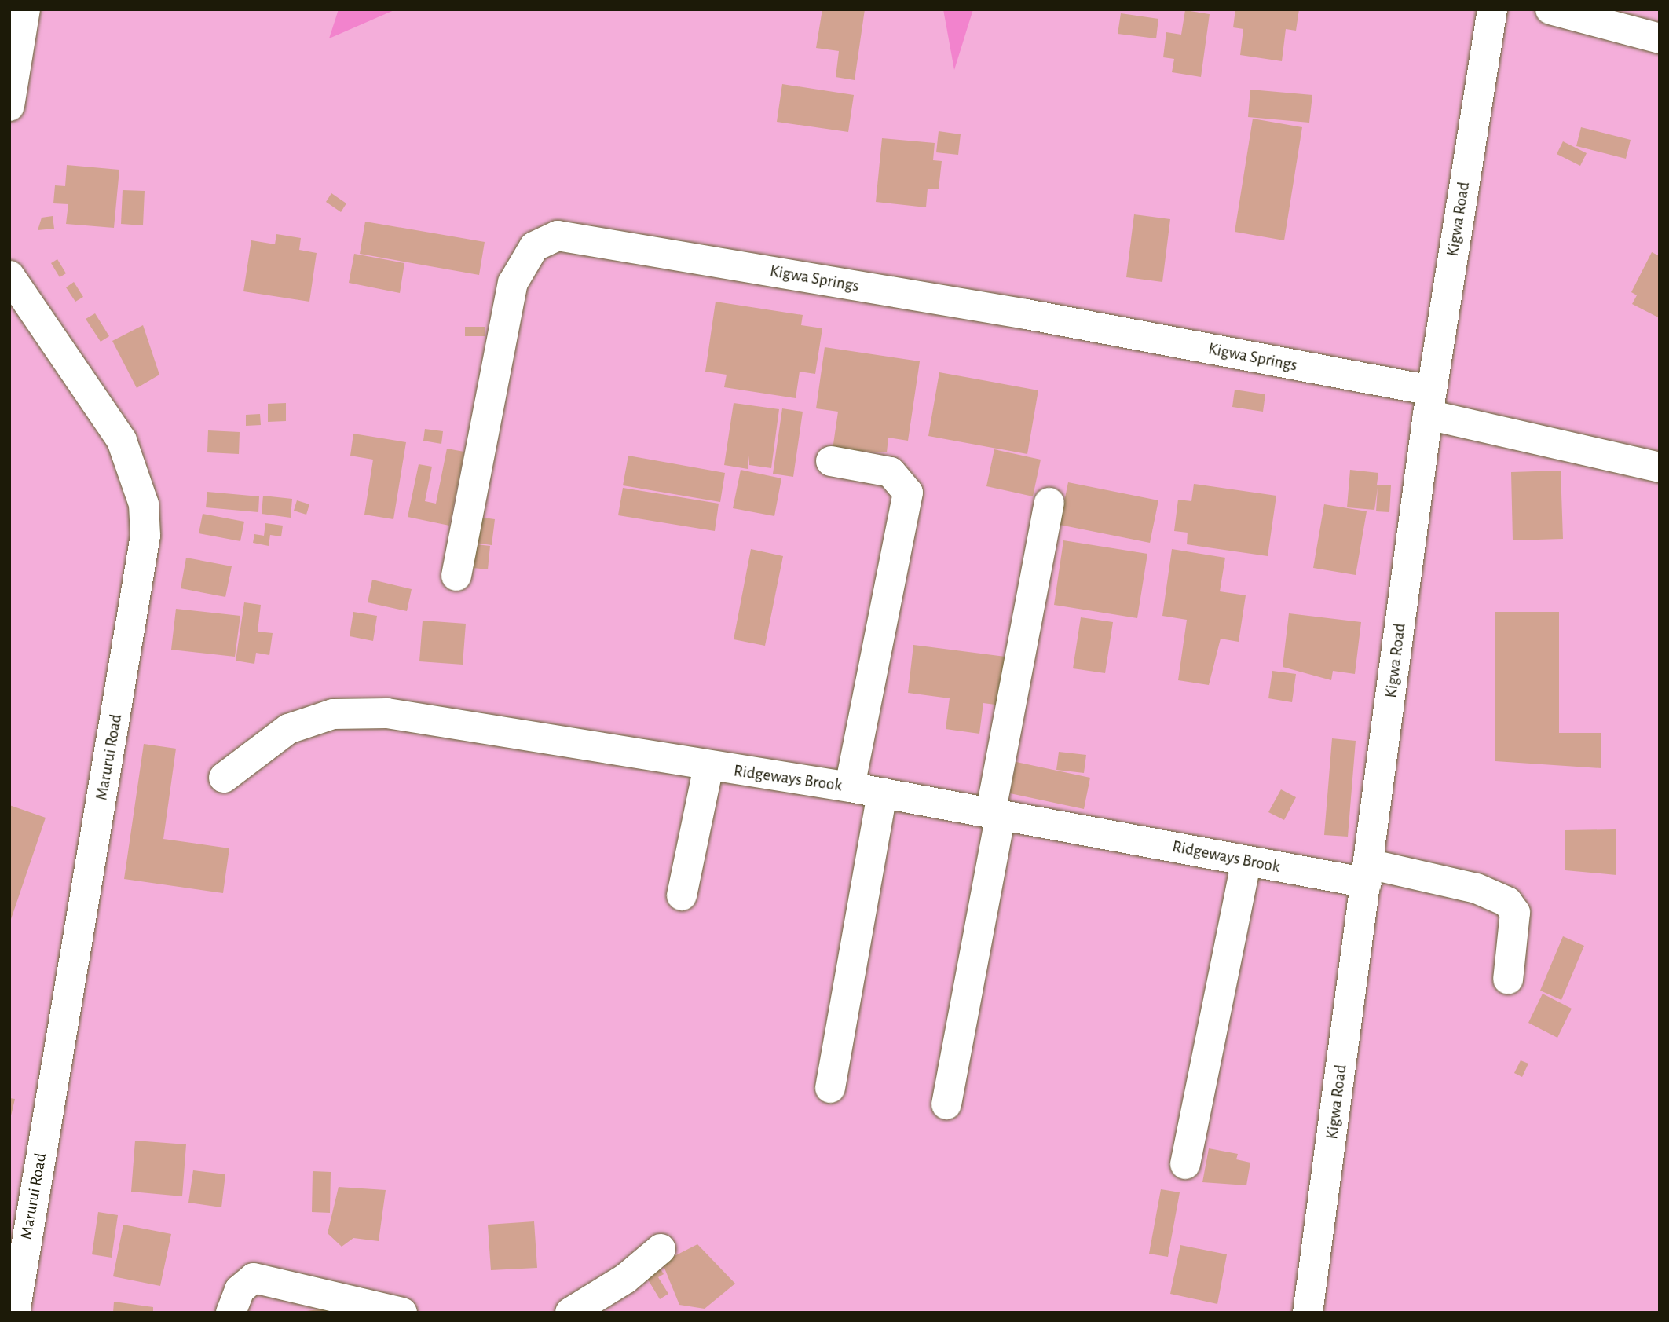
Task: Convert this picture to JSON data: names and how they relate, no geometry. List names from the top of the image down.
{
  "streets": {
    "street": [
      "Kigwa Road",
      "Kigwa Springs",
      "Marurui Road",
      "Ridgeways Brook"
    ]
  },
  "crossings": [
    ["Kigwa Road", "Kigwa Springs"],
    ["Kigwa Road", "Ridgeways Brook"]
  ]
}
